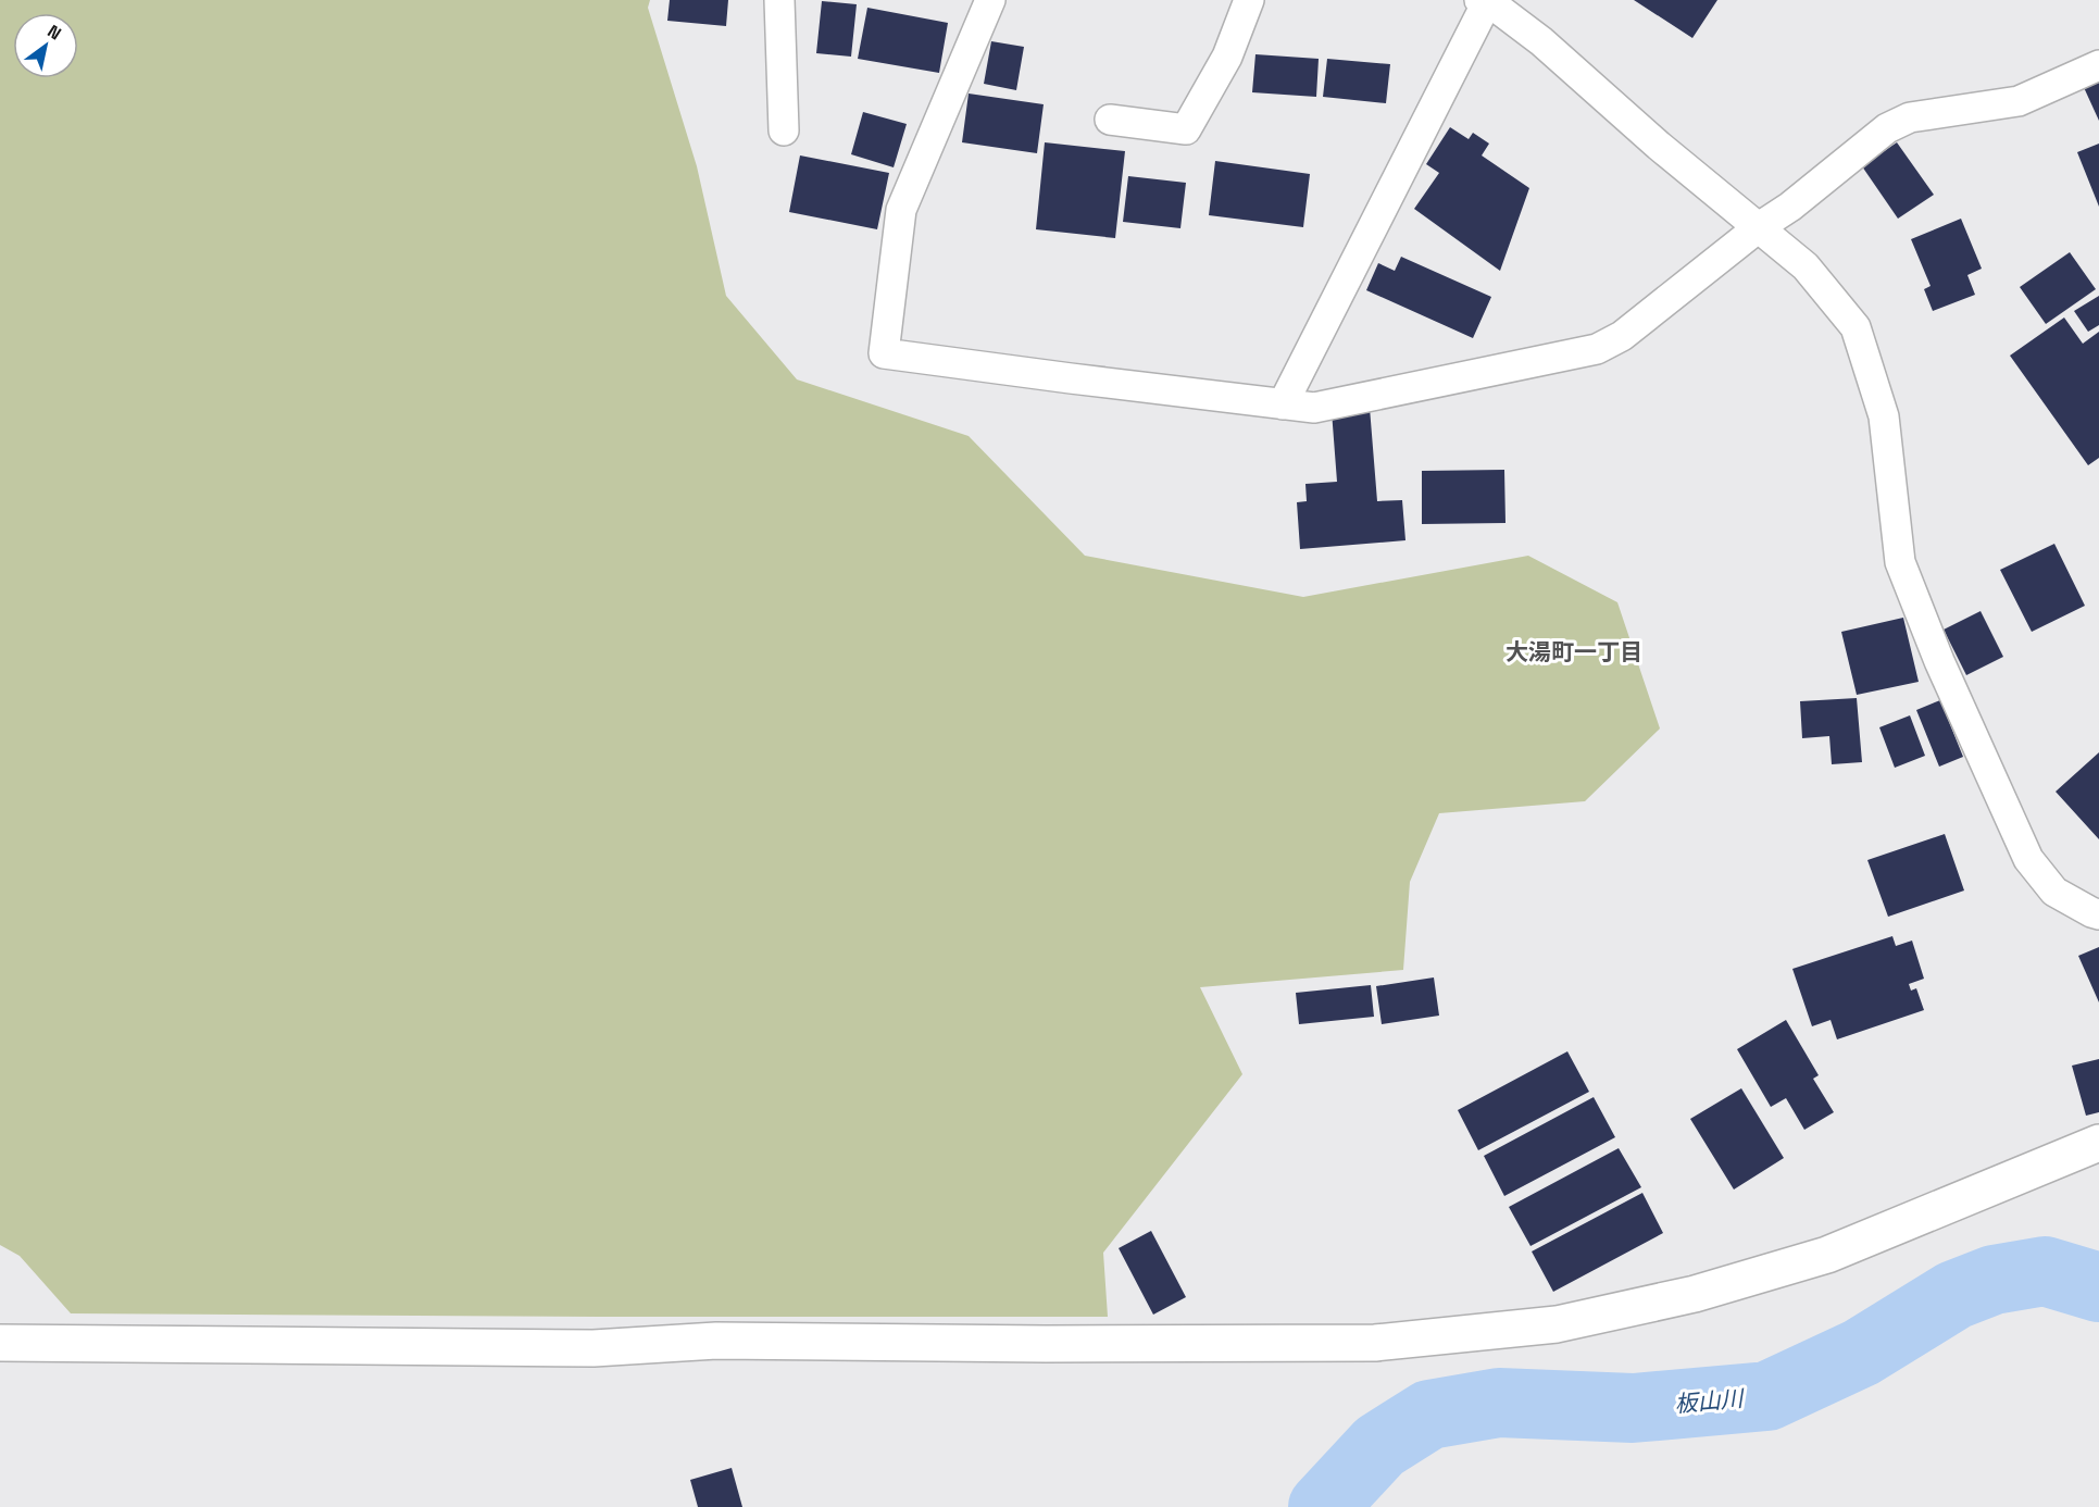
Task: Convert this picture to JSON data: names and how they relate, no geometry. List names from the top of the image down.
{
  "districts": ["大湯町一丁目"],
  "water": ["板山川"],
  "north": "top right"
}
